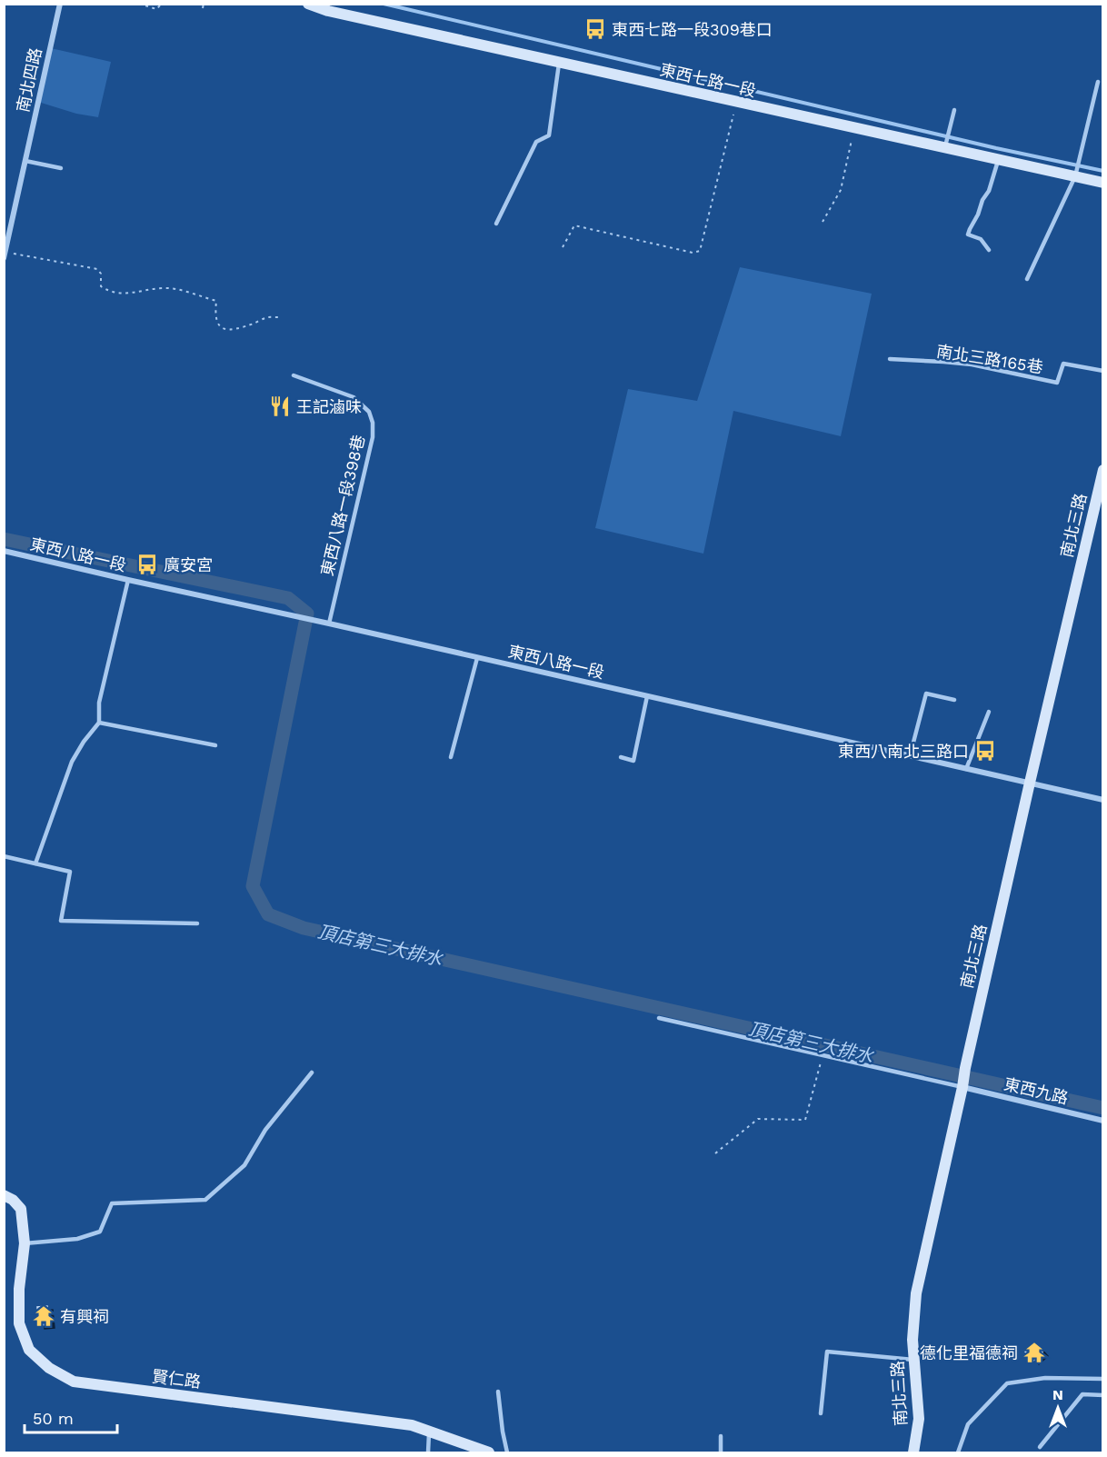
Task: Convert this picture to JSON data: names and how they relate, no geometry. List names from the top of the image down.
{
  "streets": {
    "street": [
      "南北四路",
      "東西七路一段",
      "南北三路",
      "東西八路一段",
      "東西九路",
      "賢仁路"
    ],
    "lane": ["南北三路165巷", "東西八路一段398巷"]
  },
  "crossings": [
    ["東西八路一段398巷", "東西八路一段"],
    ["南北三路", "東西八路一段"],
    ["南北三路", "東西九路"]
  ],
  "water": ["頂店第三大排水"],
  "places": {
    "bus stop": ["東西七路一段309巷口", "廣安宮", "東西八南北三路口"],
    "restaurant": ["王記滷味"],
    "temple": ["有興祠", "德化里福德祠"]
  },
  "scale_bar": "50 m",
  "north": "top"
}
